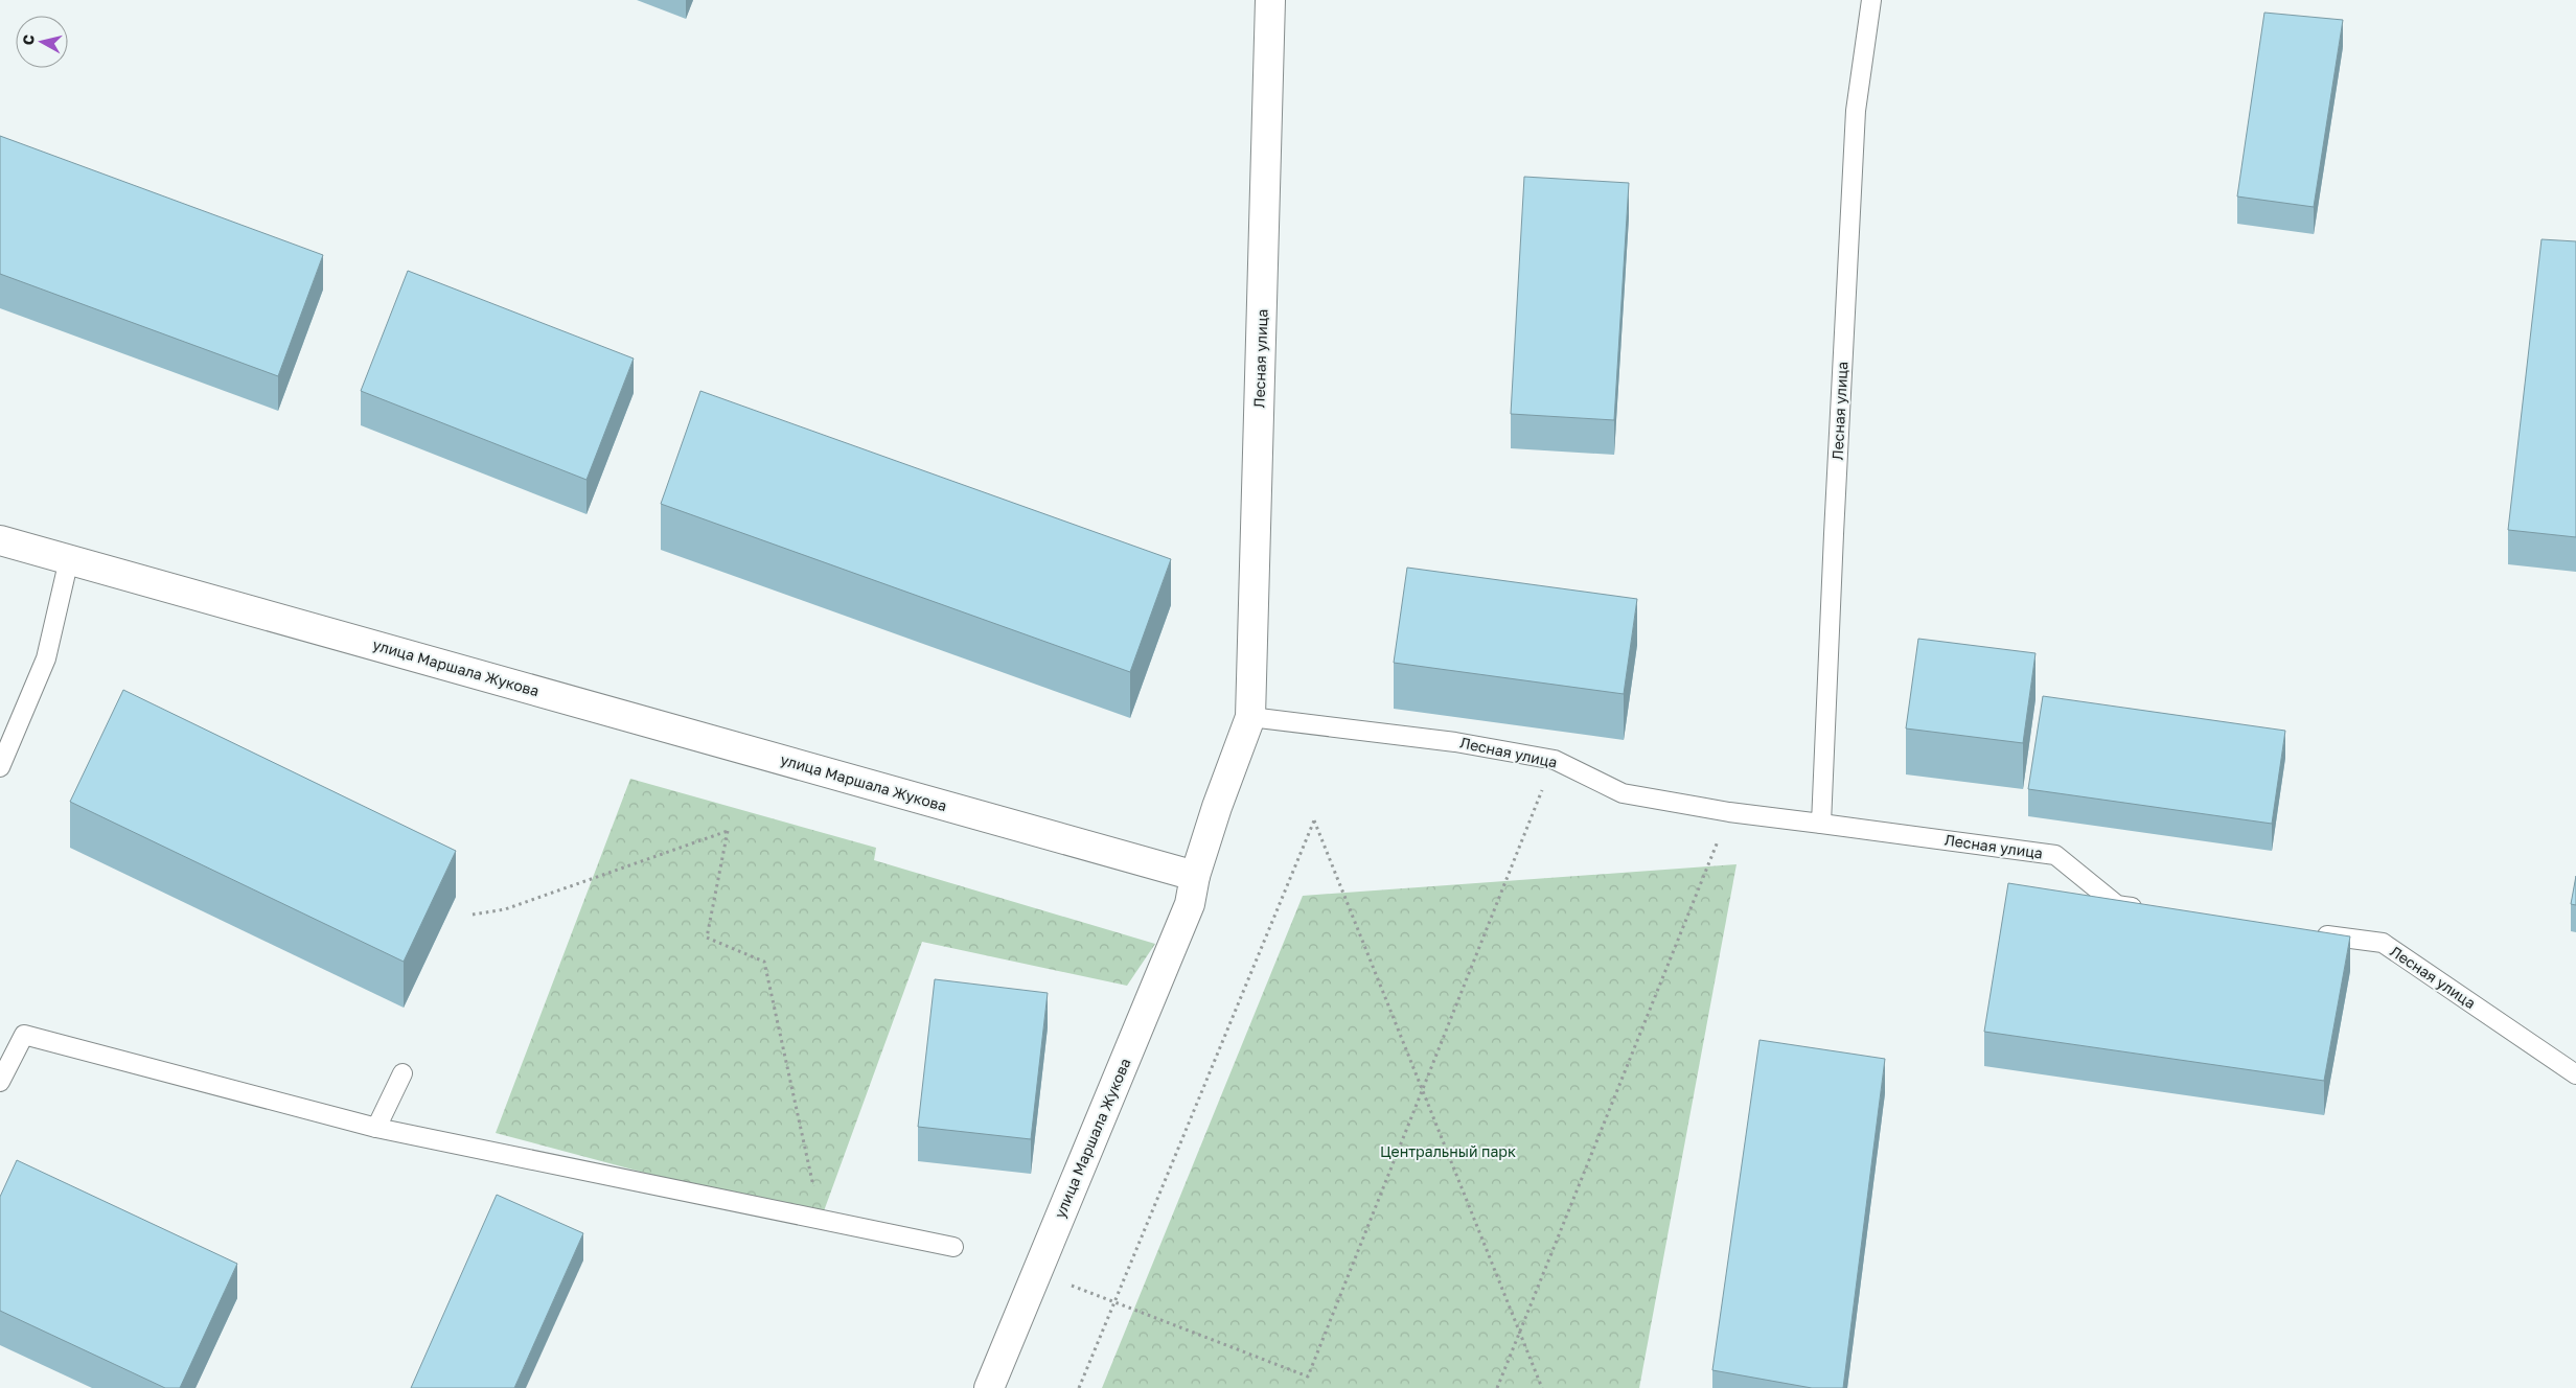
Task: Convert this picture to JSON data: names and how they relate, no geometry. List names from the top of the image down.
{
  "streets": {
    "street": ["Лесная улица", "улица Маршала Жукова"]
  },
  "crossings": [
    ["Лесная улица", "улица Маршала Жукова"]
  ],
  "parks": ["Центральный парк"],
  "north": "left"
}
